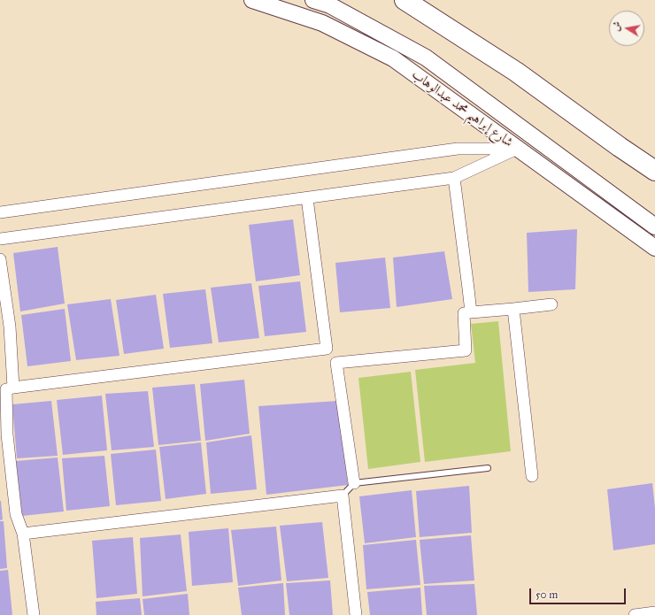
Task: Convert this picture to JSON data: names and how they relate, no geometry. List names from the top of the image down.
{
  "streets": {
    "street": ["شارع إبراهيم محمد عبدالوهاب"]
  },
  "scale_bar": "50 m",
  "north": "left"
}
